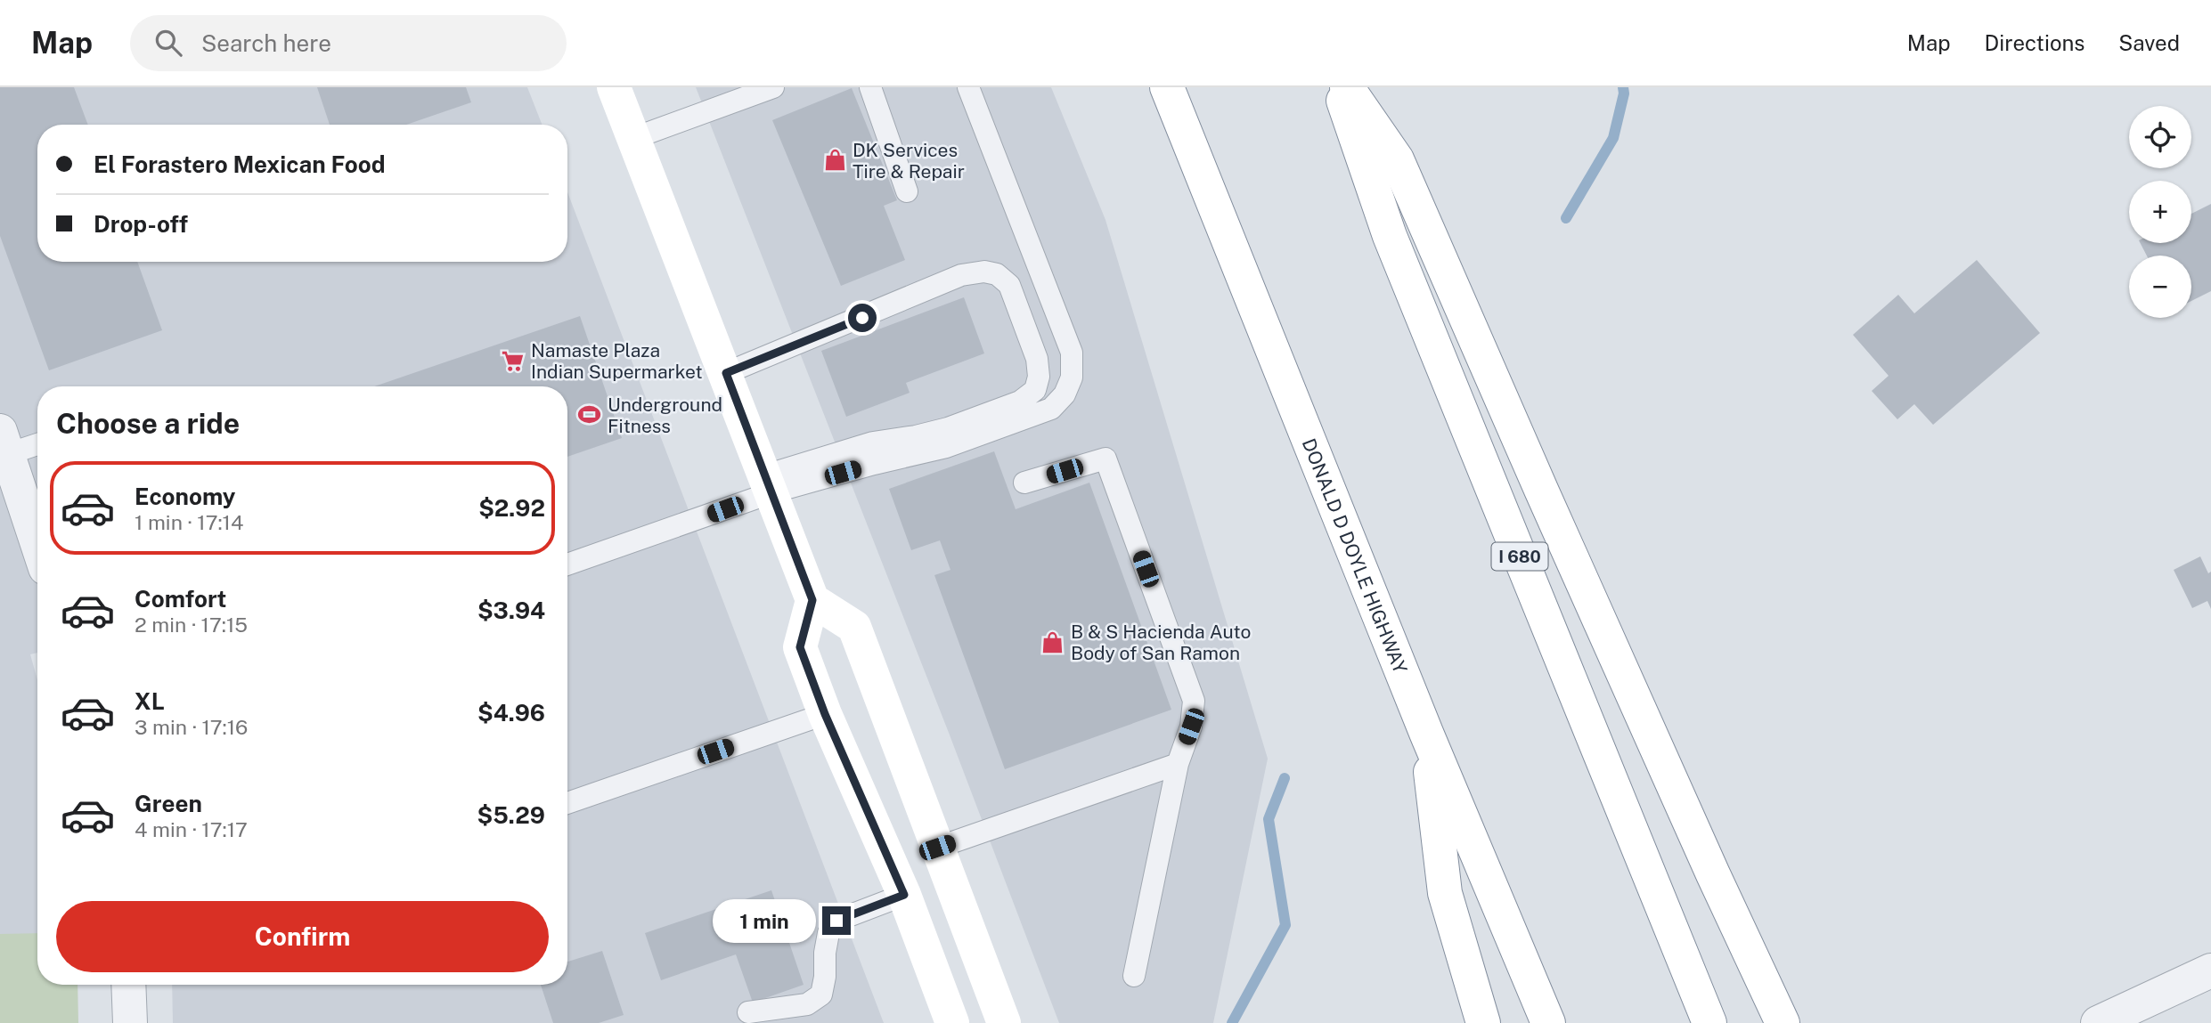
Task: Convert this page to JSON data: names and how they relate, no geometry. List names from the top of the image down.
{
  "streets": {
    "main road": ["DONALD D DOYLE HIGHWAY", "I 680"]
  },
  "places": {
    "shop": ["DK Services Tire & Repair", "B & S Hacienda Auto Body of San Ramon"],
    "supermarket": ["Namaste Plaza Indian Supermarket"],
    "sports": ["Underground Fitness"]
  },
  "page": {
    "header": "Map",
    "search": "Search here",
    "nav": ["Map", "Directions", "Saved"],
    "map_buttons": ["+", "−"],
    "banner": ["El Forastero Mexican Food", "Drop-off"],
    "heading": "Choose a ride",
    "list": [
      {
        "name": "Economy",
        "note": "1 min · 17:14",
        "value": "$2.92"
      },
      {
        "name": "Comfort",
        "note": "2 min · 17:15",
        "value": "$3.94"
      },
      {
        "name": "XL",
        "note": "3 min · 17:16",
        "value": "$4.96"
      },
      {
        "name": "Green",
        "note": "4 min · 17:17",
        "value": "$5.29"
      }
    ],
    "buttons": "Confirm",
    "bubble": "1 min"
  }
}
